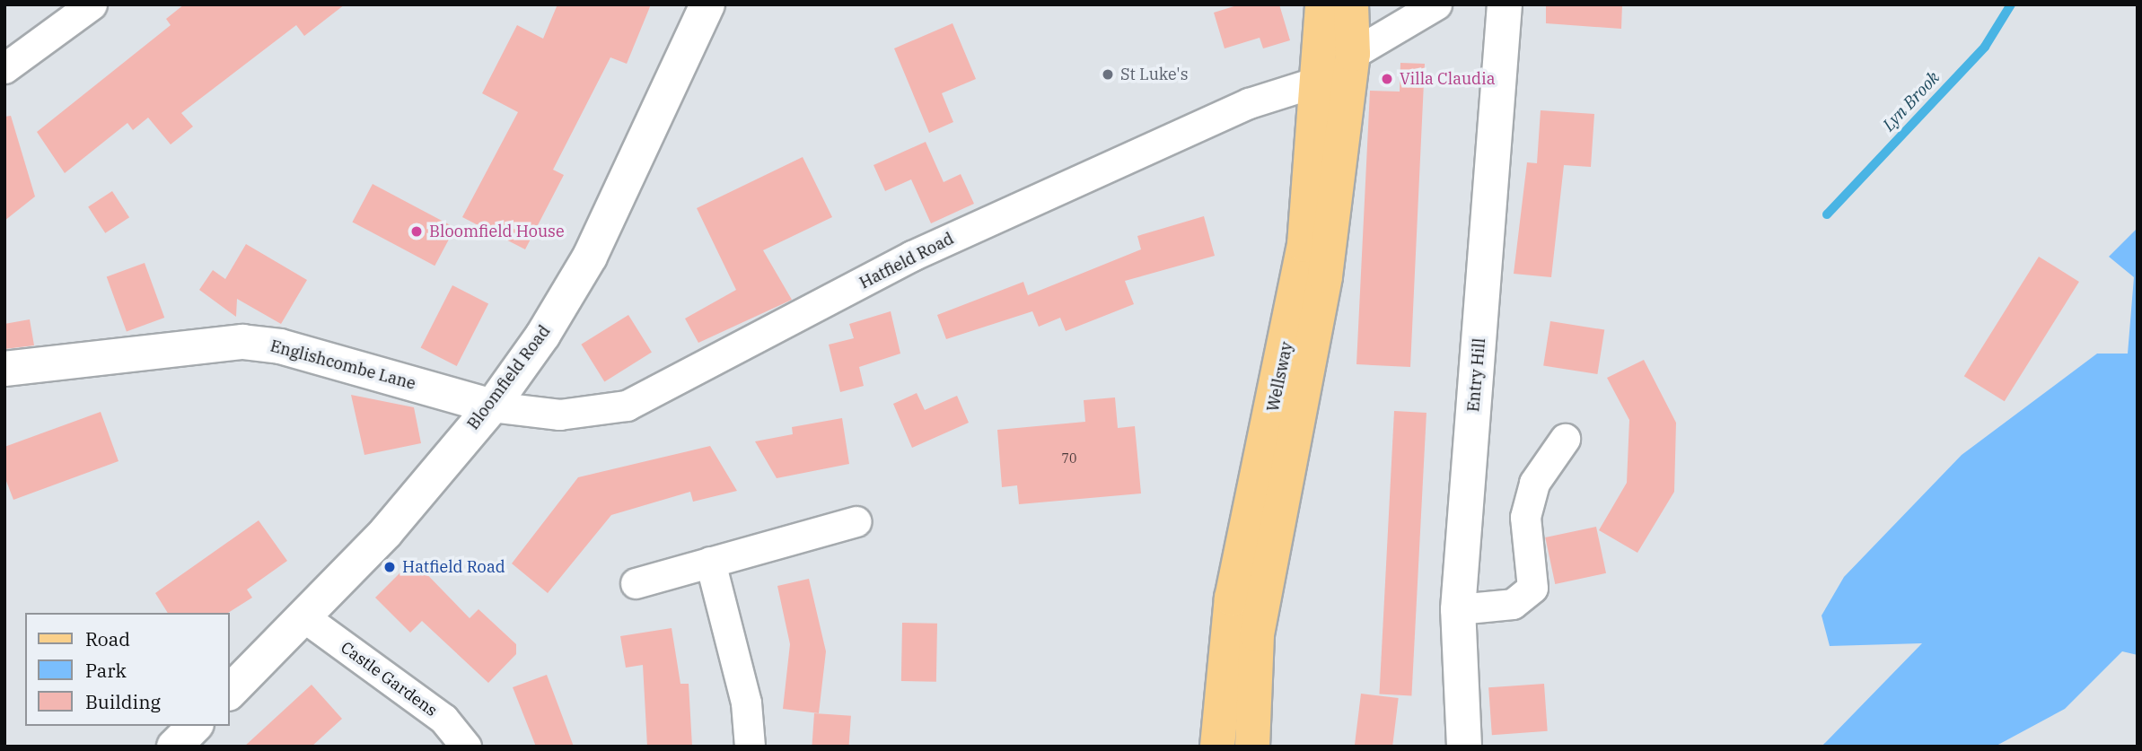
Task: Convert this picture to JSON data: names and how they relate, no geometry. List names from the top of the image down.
{
  "streets": {
    "main road": ["Wellsway"],
    "street": [
      "Hatfield Road",
      "Englishcombe Lane",
      "Entry Hill",
      "Bloomfield Road",
      "Castle Gardens"
    ]
  },
  "crossings": [
    ["Hatfield Road", "Englishcombe Lane"],
    ["Hatfield Road", "Wellsway"],
    ["Hatfield Road", "Bloomfield Road"],
    ["Englishcombe Lane", "Bloomfield Road"],
    ["Bloomfield Road", "Castle Gardens"]
  ],
  "water": ["Lyn Brook"],
  "places": [
    "St Luke's",
    "Villa Claudia",
    "Bloomfield House",
    "Hatfield Road"
  ],
  "house_numbers": ["70"],
  "legend": ["Road", "Park", "Building"]
}
